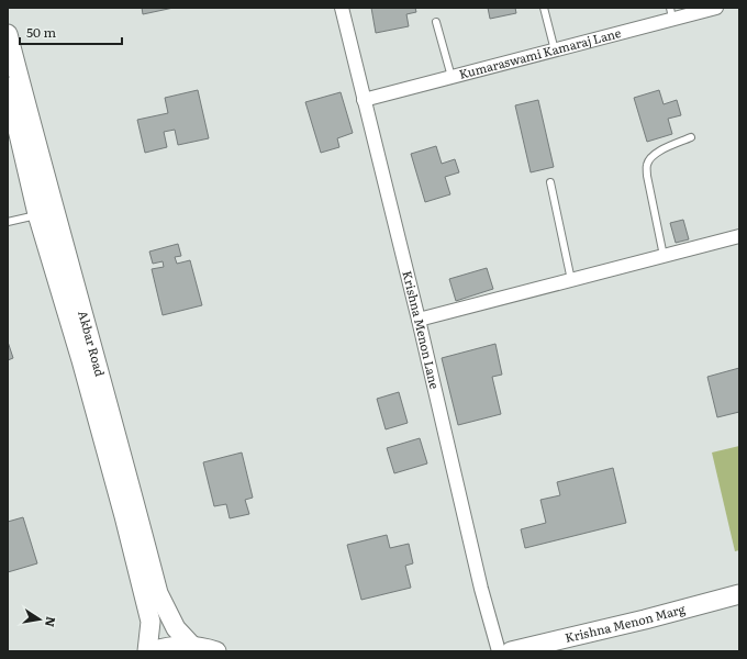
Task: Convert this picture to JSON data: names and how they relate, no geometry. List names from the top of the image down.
{
  "streets": {
    "main road": ["Akbar Road", "Krishna Menon Marg"],
    "street": ["Kumaraswami Kamaraj Lane", "Krishna Menon Lane"]
  },
  "crossings": [
    ["Kumaraswami Kamaraj Lane", "Krishna Menon Lane"],
    ["Krishna Menon Lane", "Krishna Menon Marg"]
  ],
  "scale_bar": "50 m",
  "north": "right"
}
